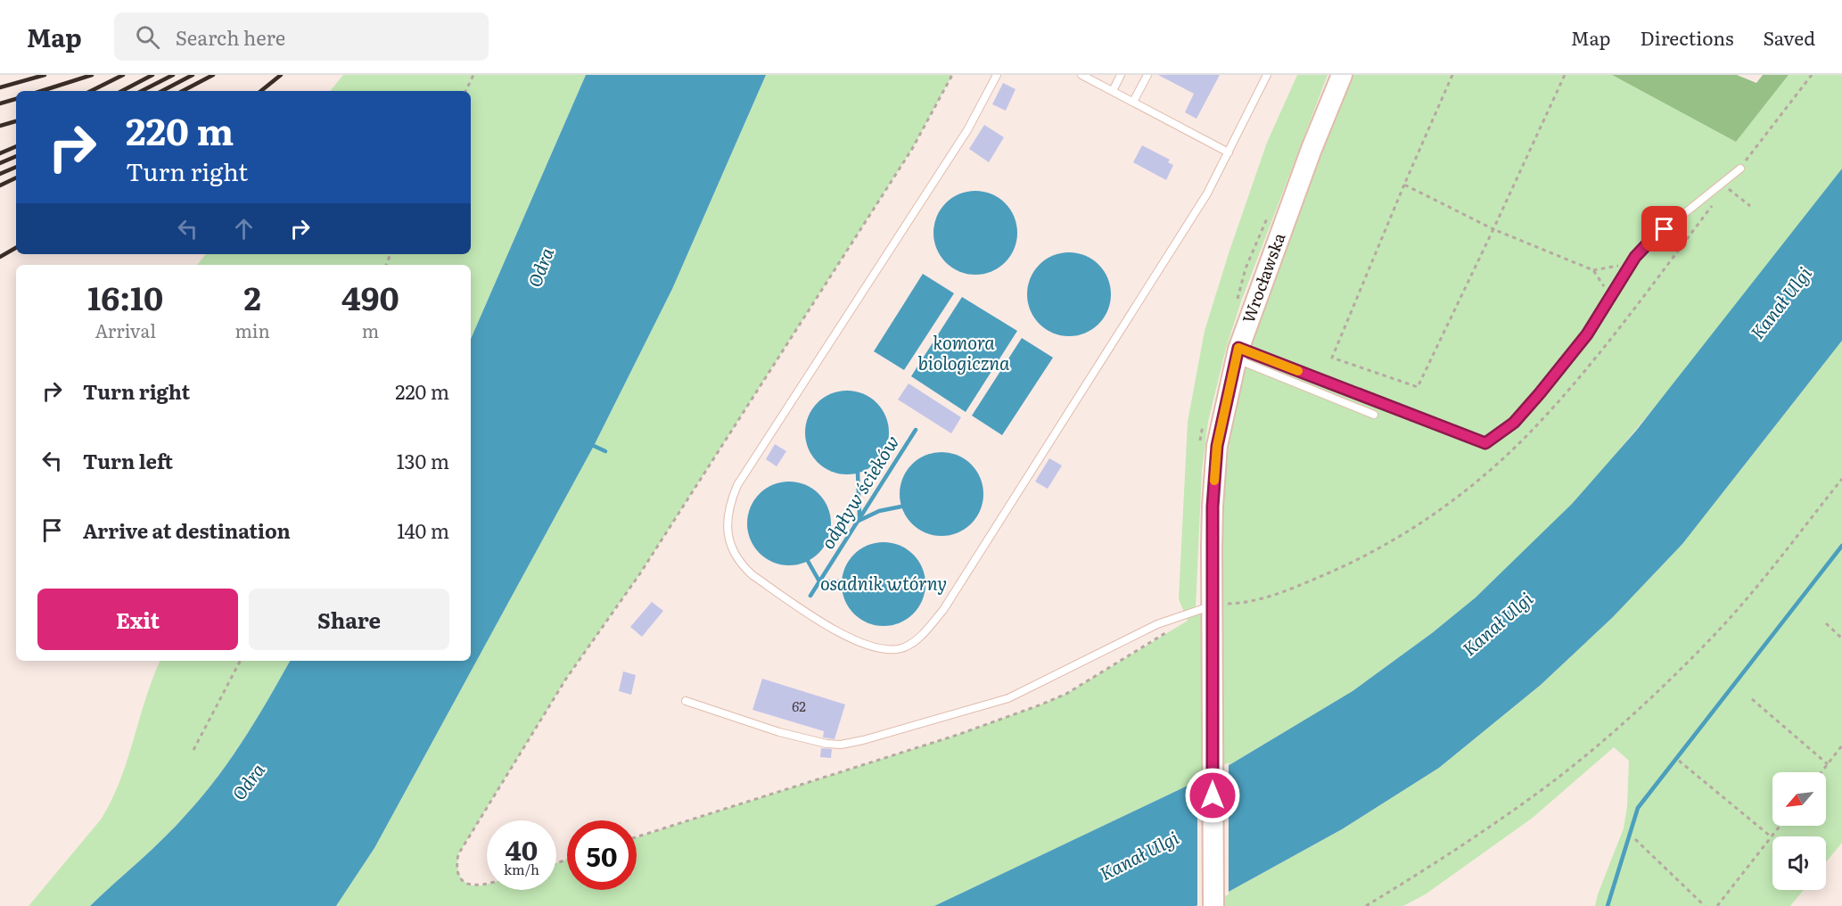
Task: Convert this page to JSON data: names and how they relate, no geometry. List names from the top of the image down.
{
  "streets": {
    "main road": ["Wrocławska"]
  },
  "water": [
    "Odra",
    "Kanał Ulgi",
    "komora biologiczna",
    "odpływ ścieków",
    "osadnik wtórny"
  ],
  "house_numbers": ["62"],
  "north": "bottom left",
  "page": {
    "header": "Map",
    "search": "Search here",
    "nav": ["Map", "Directions", "Saved"],
    "turn": ["220 m", "Turn right"],
    "eta": [
      "16:10",
      "Arrival",
      "2",
      "min",
      "490",
      "m"
    ],
    "list": [
      {
        "name": "Turn right",
        "value": "220 m"
      },
      {
        "name": "Turn left",
        "value": "130 m"
      },
      {
        "name": "Arrive at destination",
        "value": "140 m"
      }
    ],
    "buttons": ["Exit", "Share"],
    "speed": "40 km/h",
    "limit": "50"
  }
}
